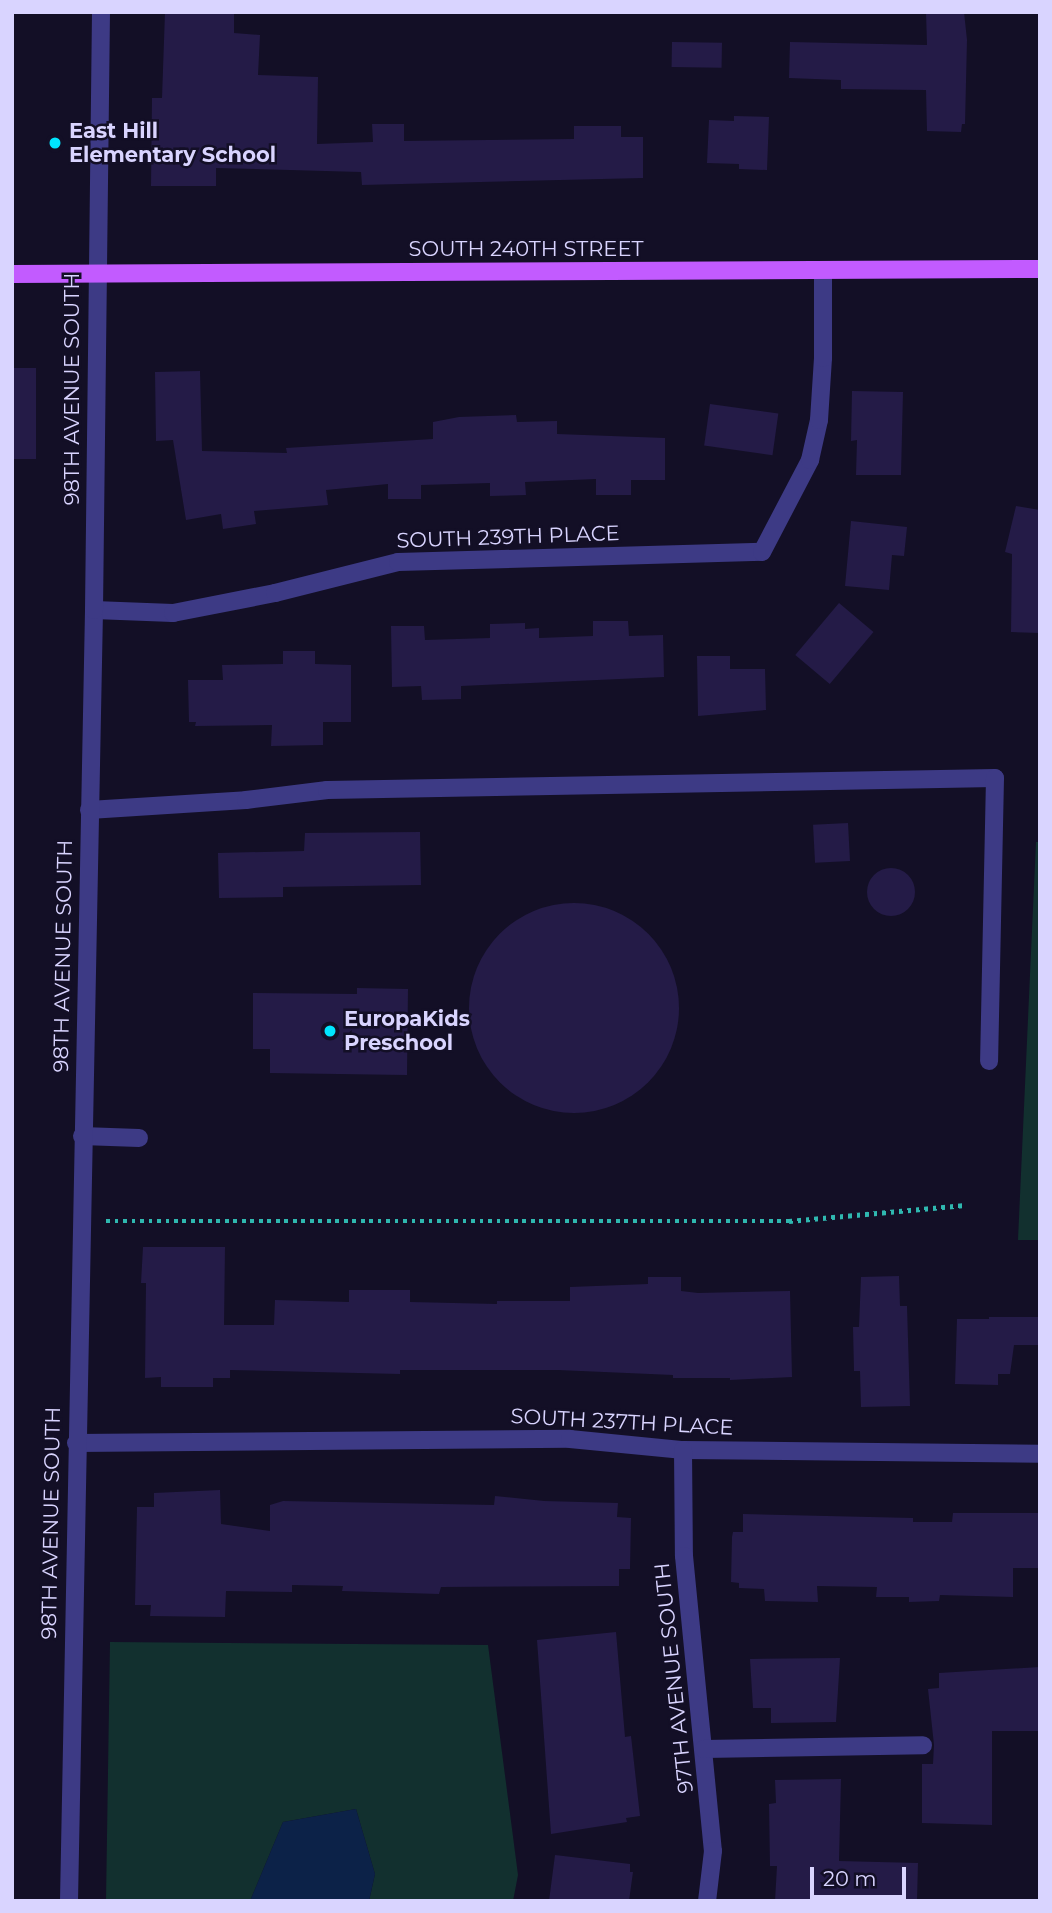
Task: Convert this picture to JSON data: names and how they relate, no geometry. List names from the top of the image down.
{
  "streets": {
    "main road": ["SOUTH 240TH STREET"],
    "street": [
      "98TH AVENUE SOUTH",
      "SOUTH 239TH PLACE",
      "SOUTH 237TH PLACE",
      "97TH AVENUE SOUTH"
    ]
  },
  "crossings": [
    ["SOUTH 240TH STREET", "98TH AVENUE SOUTH"],
    ["SOUTH 240TH STREET", "SOUTH 239TH PLACE"],
    ["98TH AVENUE SOUTH", "SOUTH 239TH PLACE"],
    ["98TH AVENUE SOUTH", "SOUTH 237TH PLACE"],
    ["SOUTH 237TH PLACE", "97TH AVENUE SOUTH"]
  ],
  "places": ["East Hill Elementary School", "EuropaKids Preschool"],
  "scale_bar": "20 m"
}
